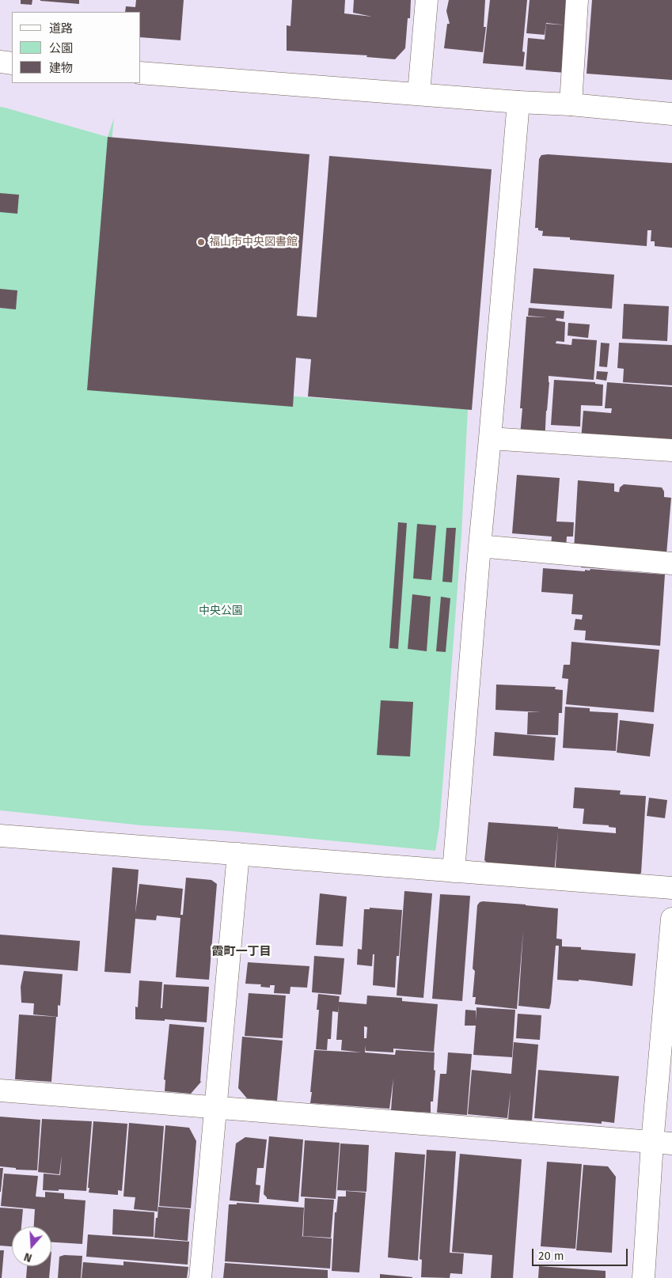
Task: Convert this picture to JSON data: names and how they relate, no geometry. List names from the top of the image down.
{
  "districts": ["霞町一丁目"],
  "parks": ["中央公園"],
  "places": ["福山市中央図書館"],
  "legend": ["道路", "公園", "建物"],
  "scale_bar": "20 m",
  "north": "bottom"
}
